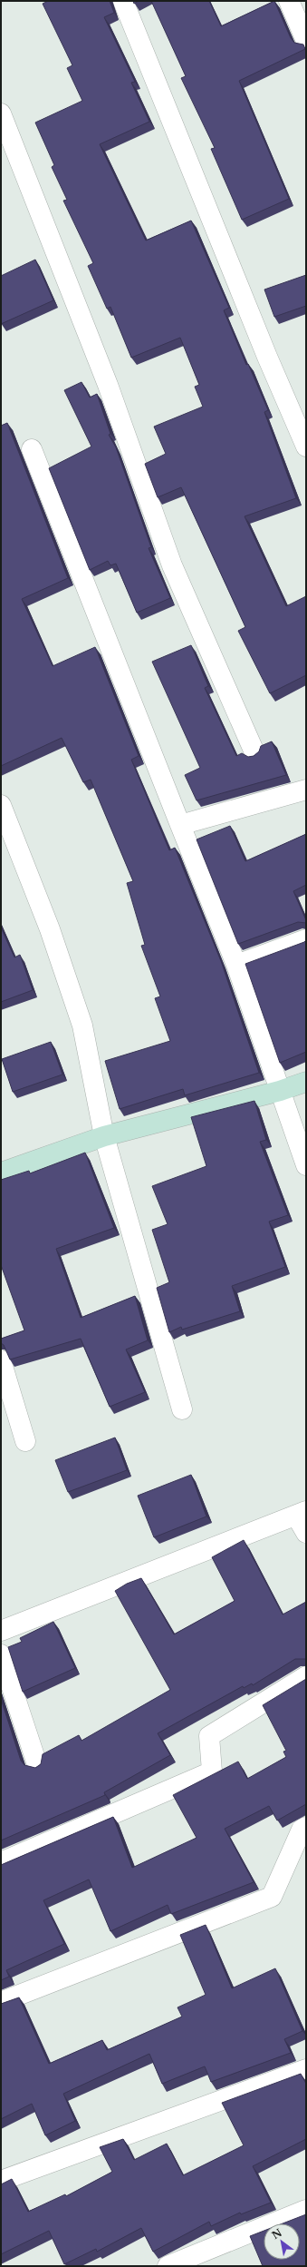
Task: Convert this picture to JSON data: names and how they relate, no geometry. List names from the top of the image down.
{
  "north": "top left"
}
